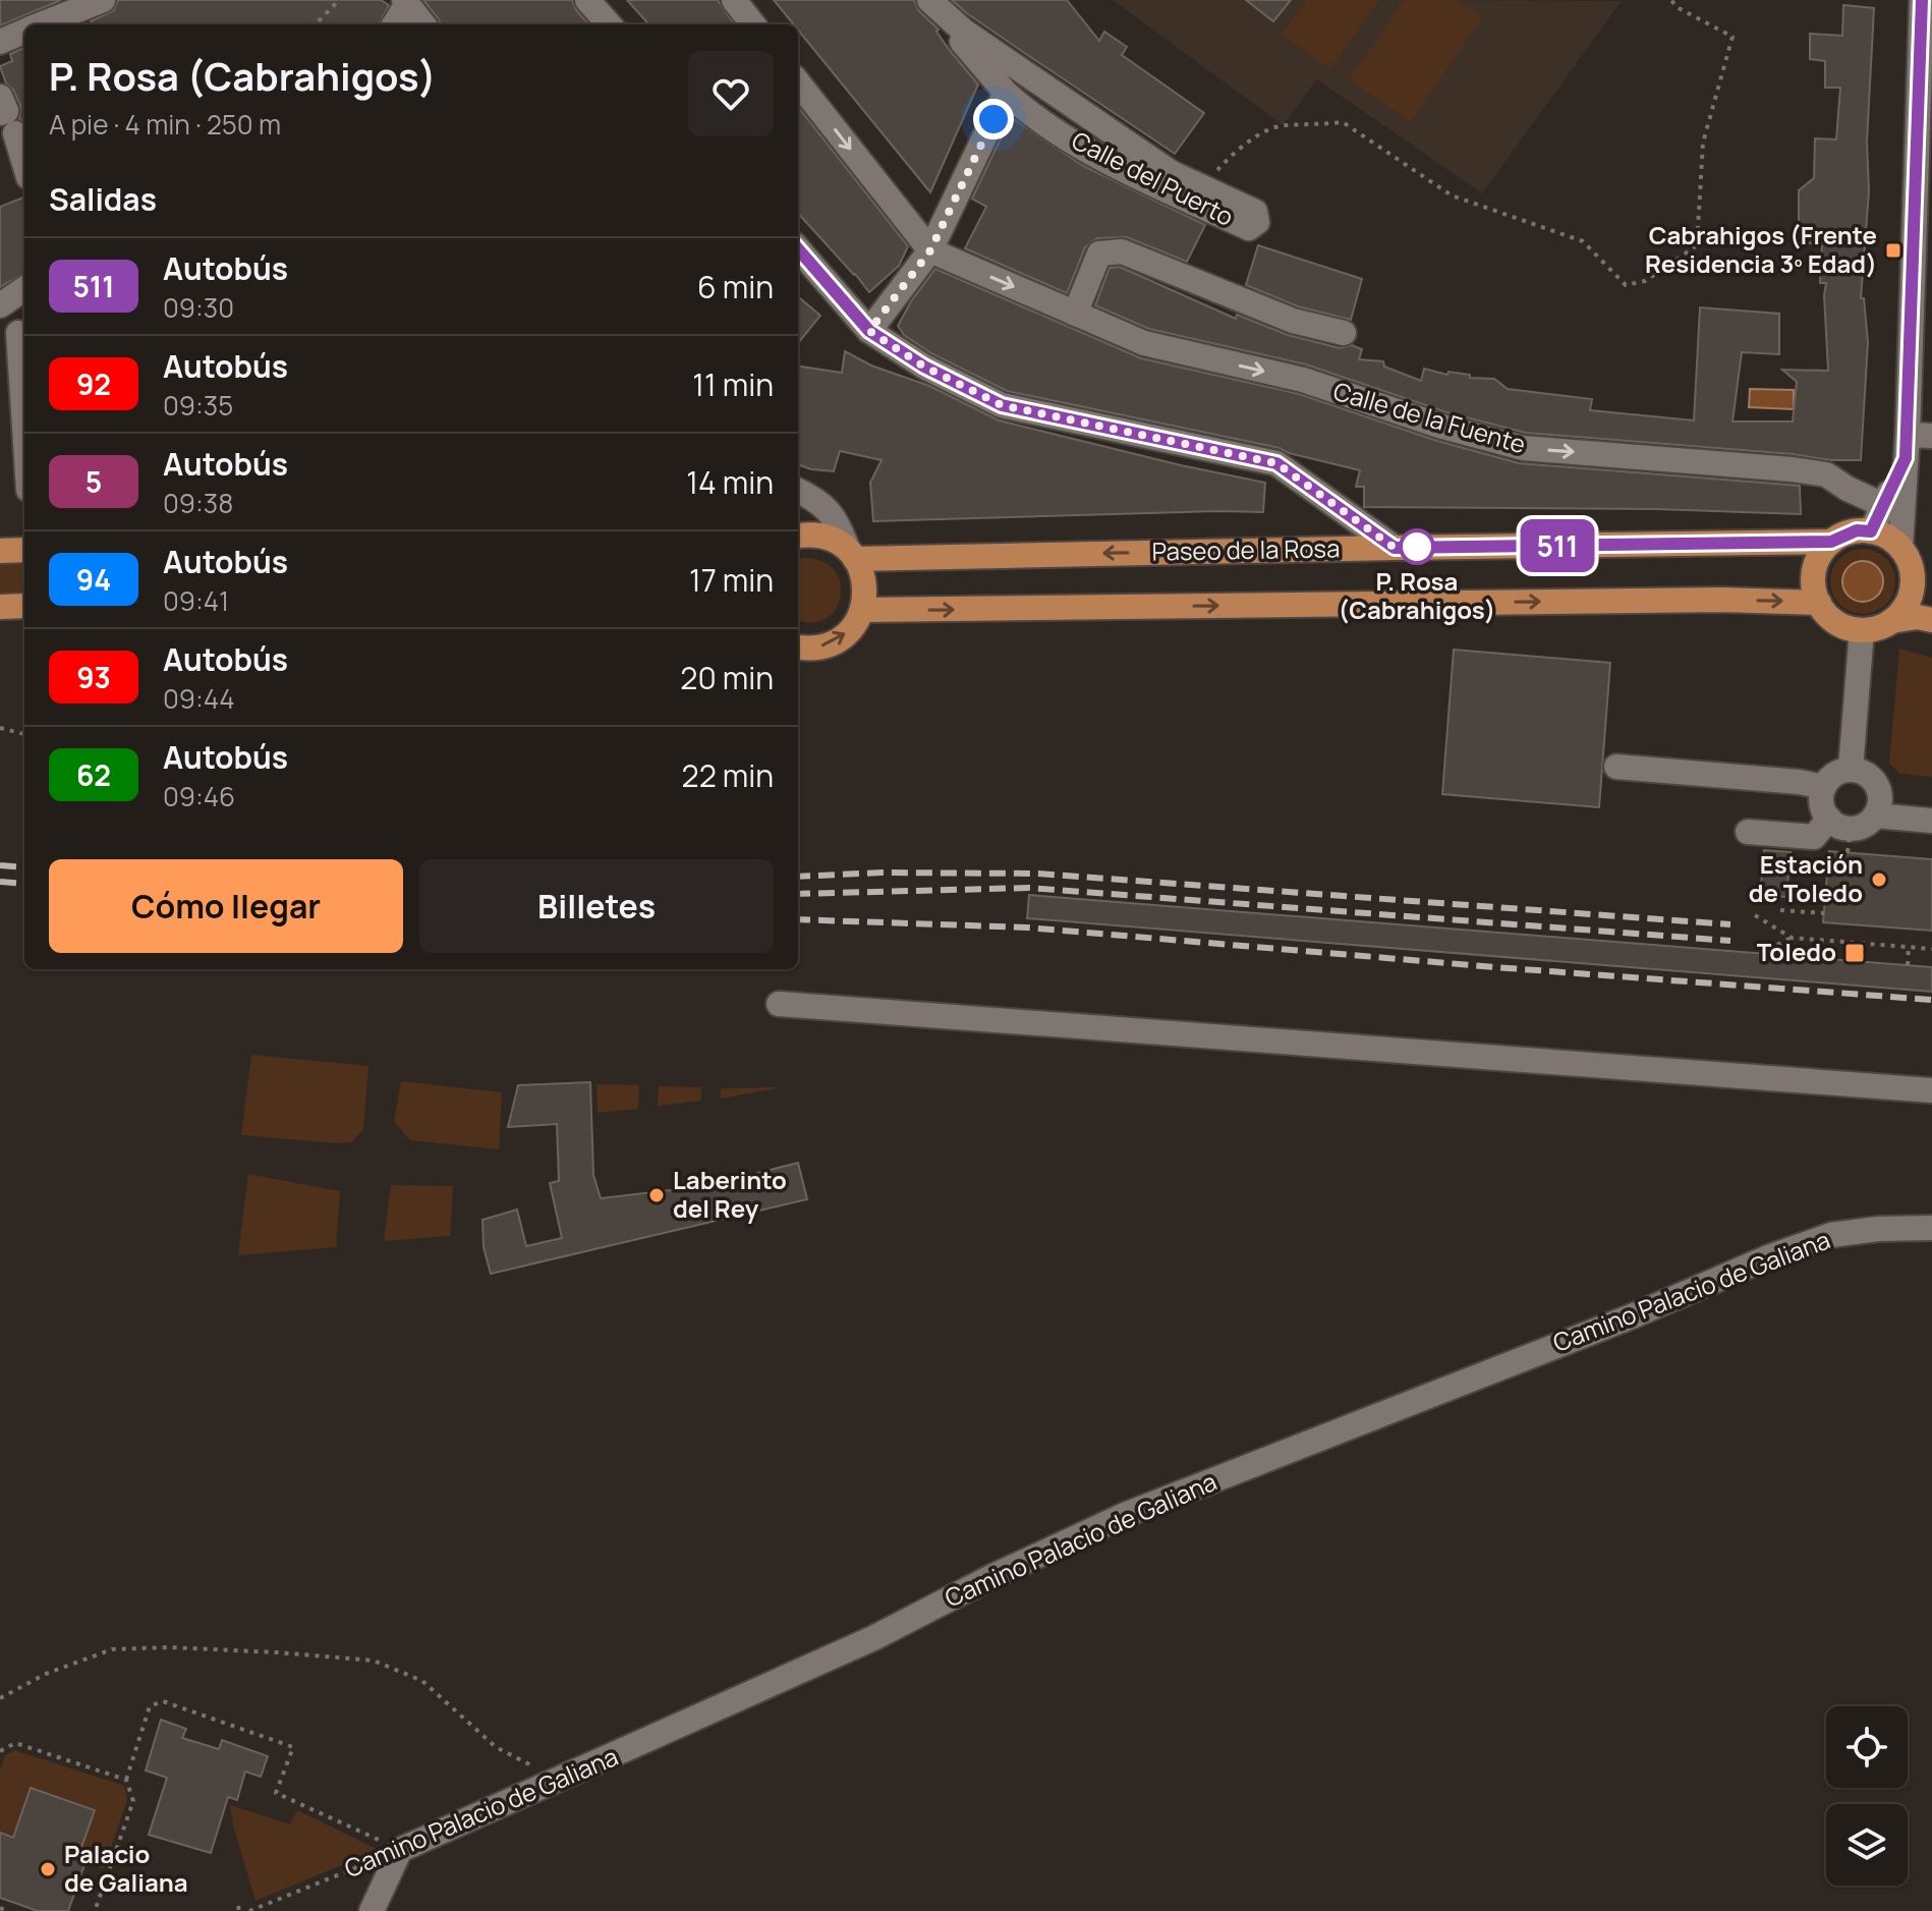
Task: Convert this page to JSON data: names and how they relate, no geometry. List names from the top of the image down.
{
  "streets": {
    "main road": ["Paseo de la Rosa"],
    "street": ["Calle del Puerto", "Calle de la Fuente", "Camino Palacio de Galiana"]
  },
  "places": {
    "transit": ["Cabrahigos (Frente Residencia 3º Edad)", "Toledo"],
    "other": [
      "P. Rosa (Cabrahigos)",
      "Estación de Toledo",
      "Laberinto del Rey",
      "Palacio de Galiana"
    ]
  },
  "lines": ["bus line 511"],
  "page": {
    "on_map": "511",
    "heading": [
      ["P. Rosa (Cabrahigos)", "A pie · 4 min · 250 m"],
      "Salidas"
    ],
    "list": [
      {
        "mark": "511",
        "name": "Autobús",
        "note": "09:30",
        "value": "6 min"
      },
      {
        "mark": "92",
        "name": "Autobús",
        "note": "09:35",
        "value": "11 min"
      },
      {
        "mark": "5",
        "name": "Autobús",
        "note": "09:38",
        "value": "14 min"
      },
      {
        "mark": "94",
        "name": "Autobús",
        "note": "09:41",
        "value": "17 min"
      },
      {
        "mark": "93",
        "name": "Autobús",
        "note": "09:44",
        "value": "20 min"
      },
      {
        "mark": "62",
        "name": "Autobús",
        "note": "09:46",
        "value": "22 min"
      }
    ],
    "buttons": ["Cómo llegar", "Billetes"]
  }
}
